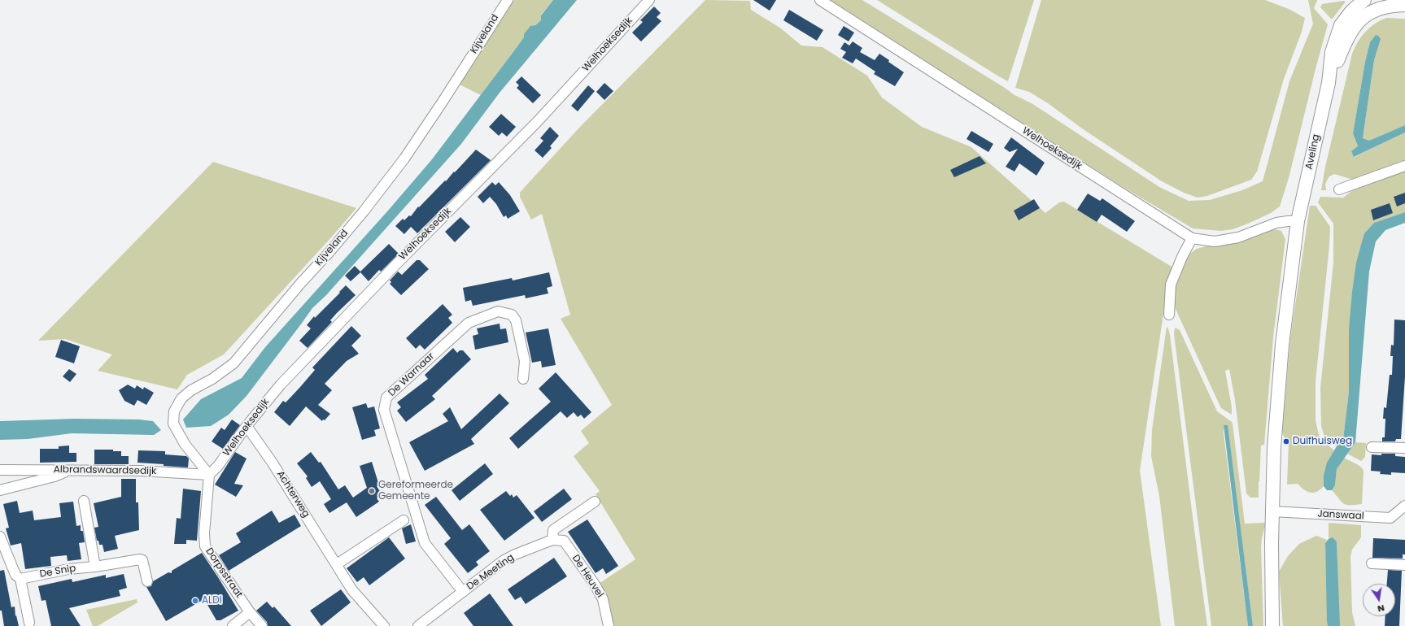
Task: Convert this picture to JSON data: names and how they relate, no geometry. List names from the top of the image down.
{
  "streets": {
    "main road": ["Aveling"],
    "street": [
      "Kijveland",
      "Welhoeksedijk",
      "De Warnaar",
      "Albrandswaardsedijk",
      "Achterweg",
      "Janswaal",
      "De Snip",
      "De Meeting",
      "Dorpsstraat",
      "De Heuvel"
    ]
  },
  "crossings": [
    ["Kijveland", "Welhoeksedijk"],
    ["Kijveland", "Albrandswaardsedijk"],
    ["Kijveland", "Dorpsstraat"],
    ["Welhoeksedijk", "Aveling"],
    ["Welhoeksedijk", "Albrandswaardsedijk"],
    ["Welhoeksedijk", "Achterweg"],
    ["Welhoeksedijk", "Dorpsstraat"],
    ["De Warnaar", "De Meeting"],
    ["Albrandswaardsedijk", "Dorpsstraat"],
    ["De Meeting", "De Heuvel"]
  ],
  "places": ["Duifhuisweg", "Gereformeerde Gemeente", "ALDI"],
  "north": "bottom"
}
